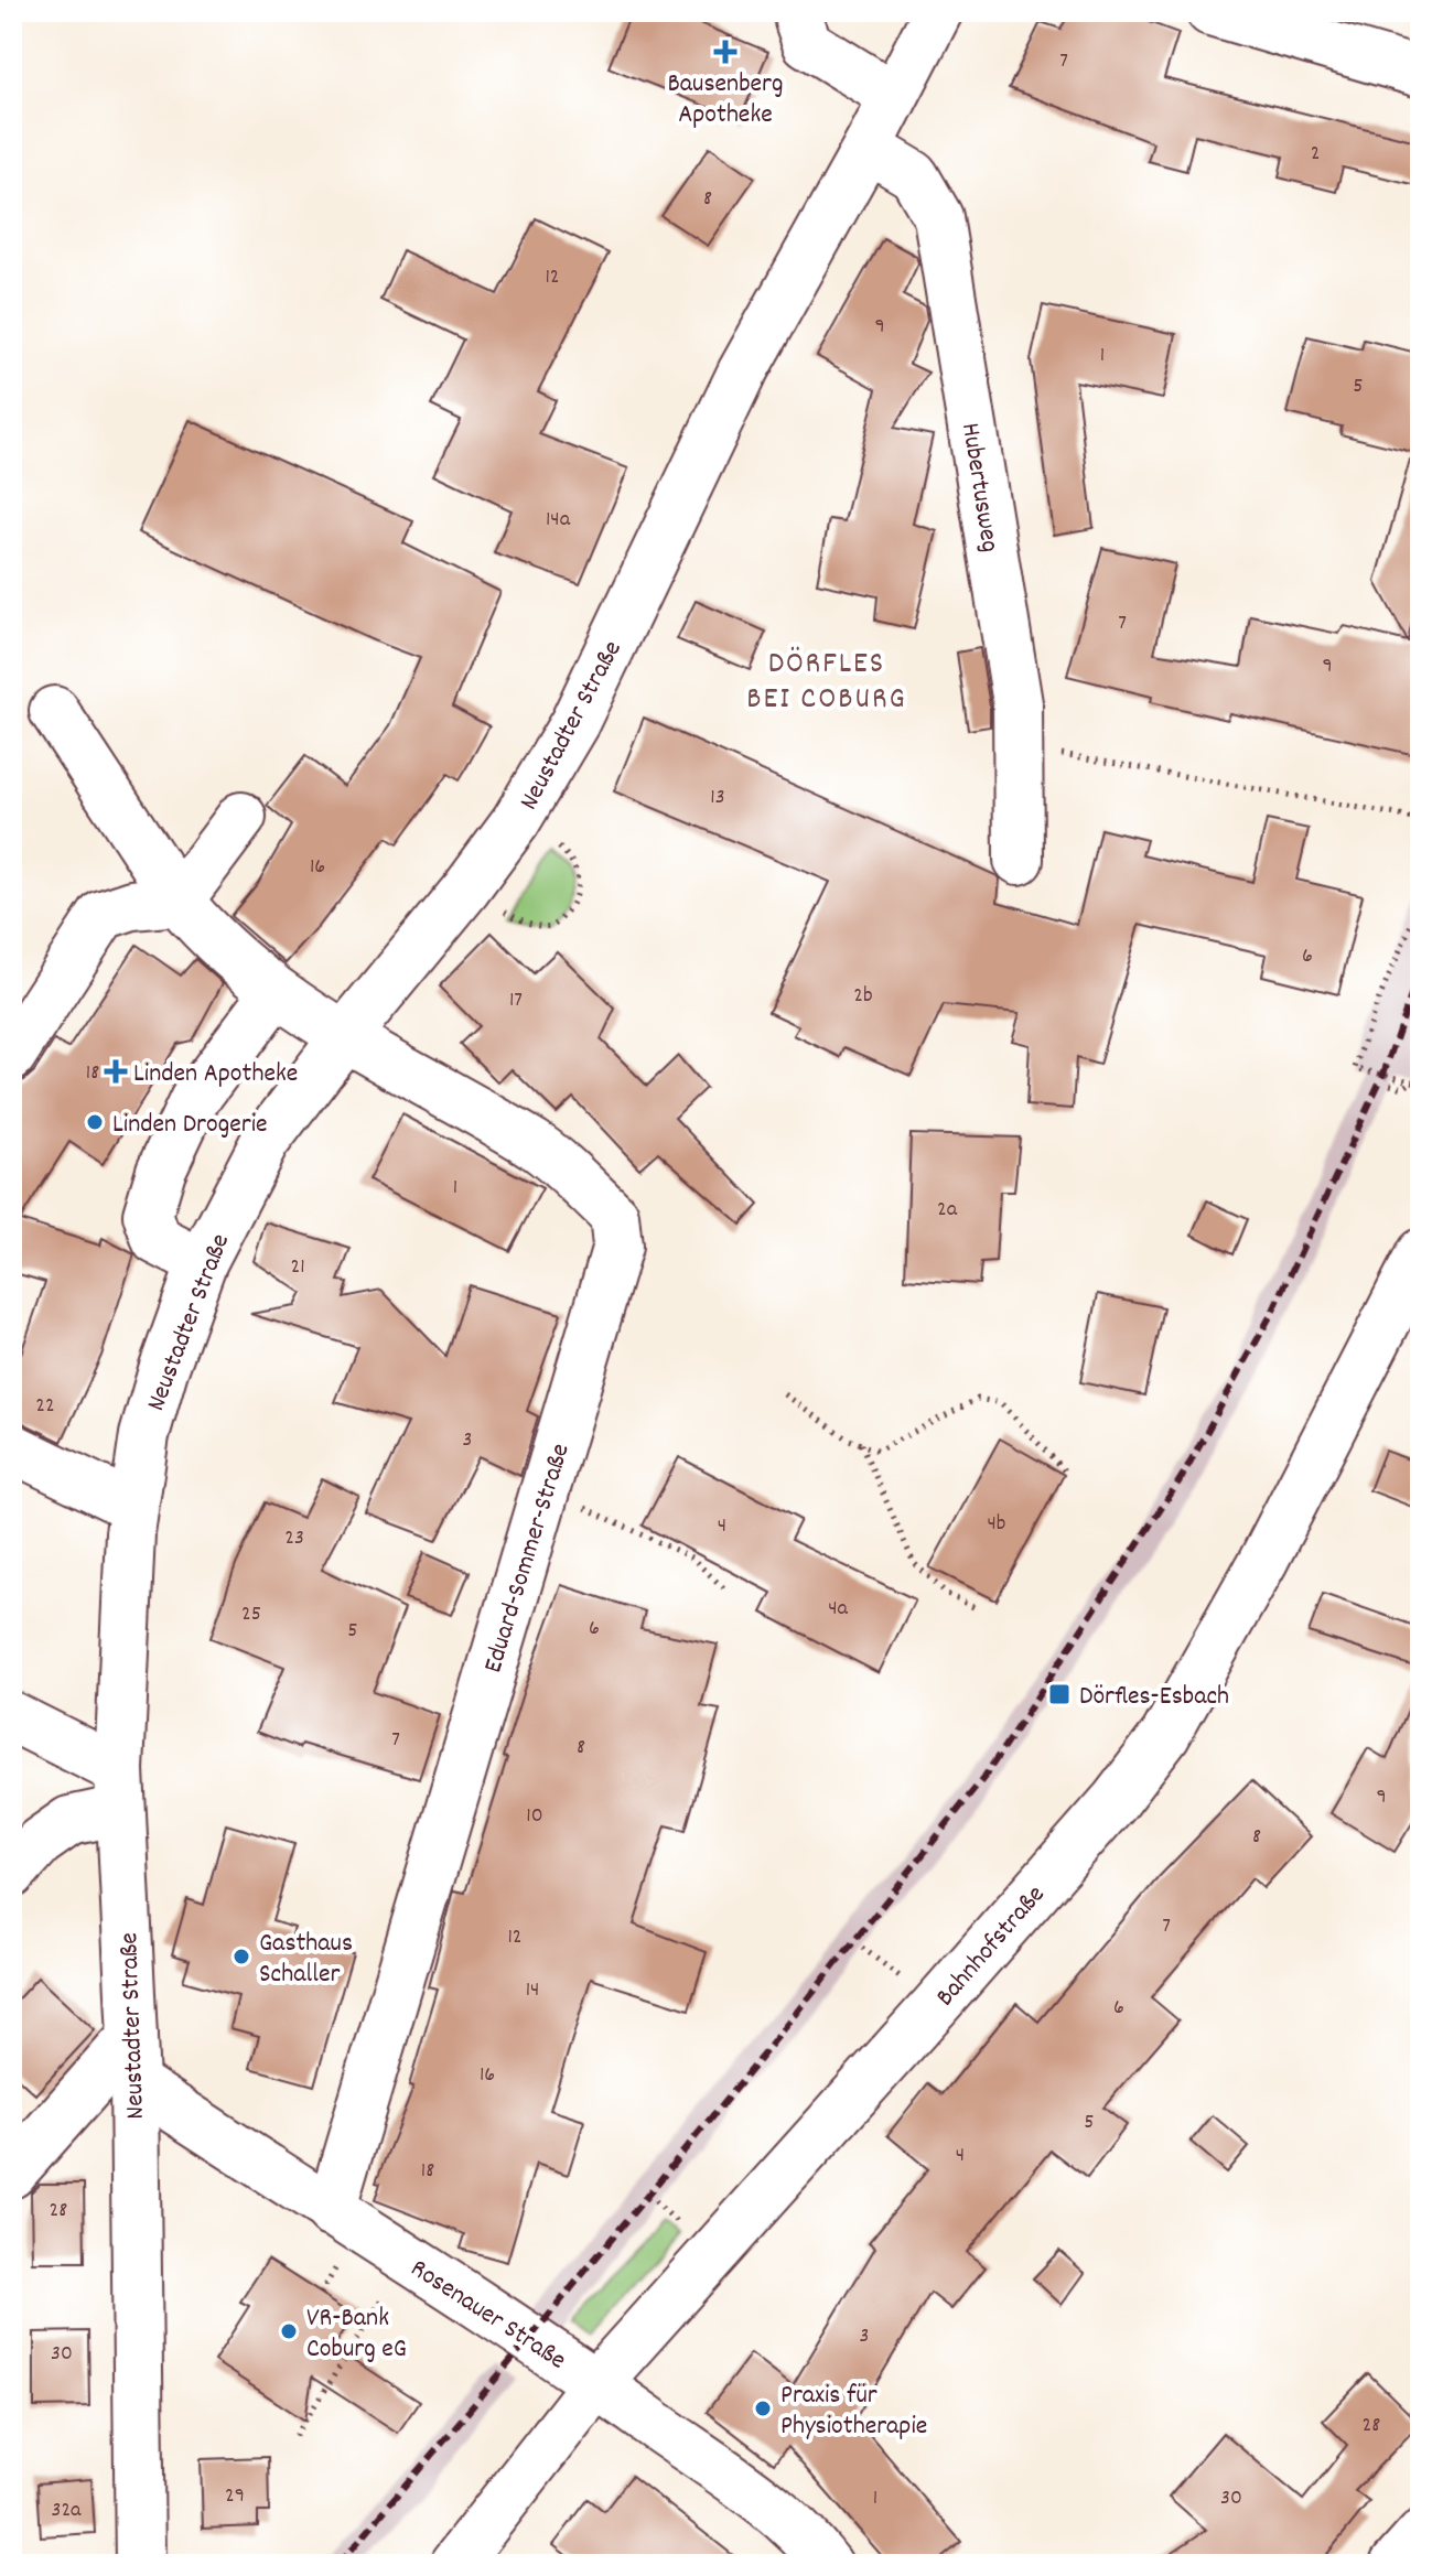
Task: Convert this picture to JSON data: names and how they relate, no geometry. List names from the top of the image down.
{
  "streets": {
    "street": [
      "Hubertusweg",
      "Neustadter Straße",
      "Eduard-Sommer-Straße",
      "Bahnhofstraße",
      "Rosenauer Straße"
    ]
  },
  "crossings": [
    ["Hubertusweg", "Neustadter Straße"],
    ["Neustadter Straße", "Eduard-Sommer-Straße"],
    ["Neustadter Straße", "Rosenauer Straße"],
    ["Eduard-Sommer-Straße", "Rosenauer Straße"],
    ["Bahnhofstraße", "Rosenauer Straße"]
  ],
  "districts": ["DÖRFLES BEI COBURG"],
  "places": {
    "health": ["Bausenberg Apotheke", "Linden Apotheke"],
    "other": [
      "Linden Drogerie",
      "Gasthaus Schaller",
      "VR-Bank Coburg eG",
      "Praxis für Physiotherapie"
    ],
    "transit": ["Dörfles-Esbach"]
  },
  "house_numbers": [
    "7",
    "2",
    "8",
    "12",
    "9",
    "1",
    "5",
    "14a",
    "7",
    "9",
    "13",
    "16",
    "6",
    "2b",
    "17",
    "18",
    "1",
    "2a",
    "21",
    "22",
    "3",
    "4b",
    "4",
    "23",
    "4a",
    "25",
    "6",
    "5",
    "7",
    "8",
    "9",
    "10",
    "8",
    "7",
    "12",
    "14",
    "6",
    "16",
    "5",
    "4",
    "18",
    "28",
    "3",
    "30",
    "28",
    "29",
    "1",
    "30",
    "32a"
  ]
}
